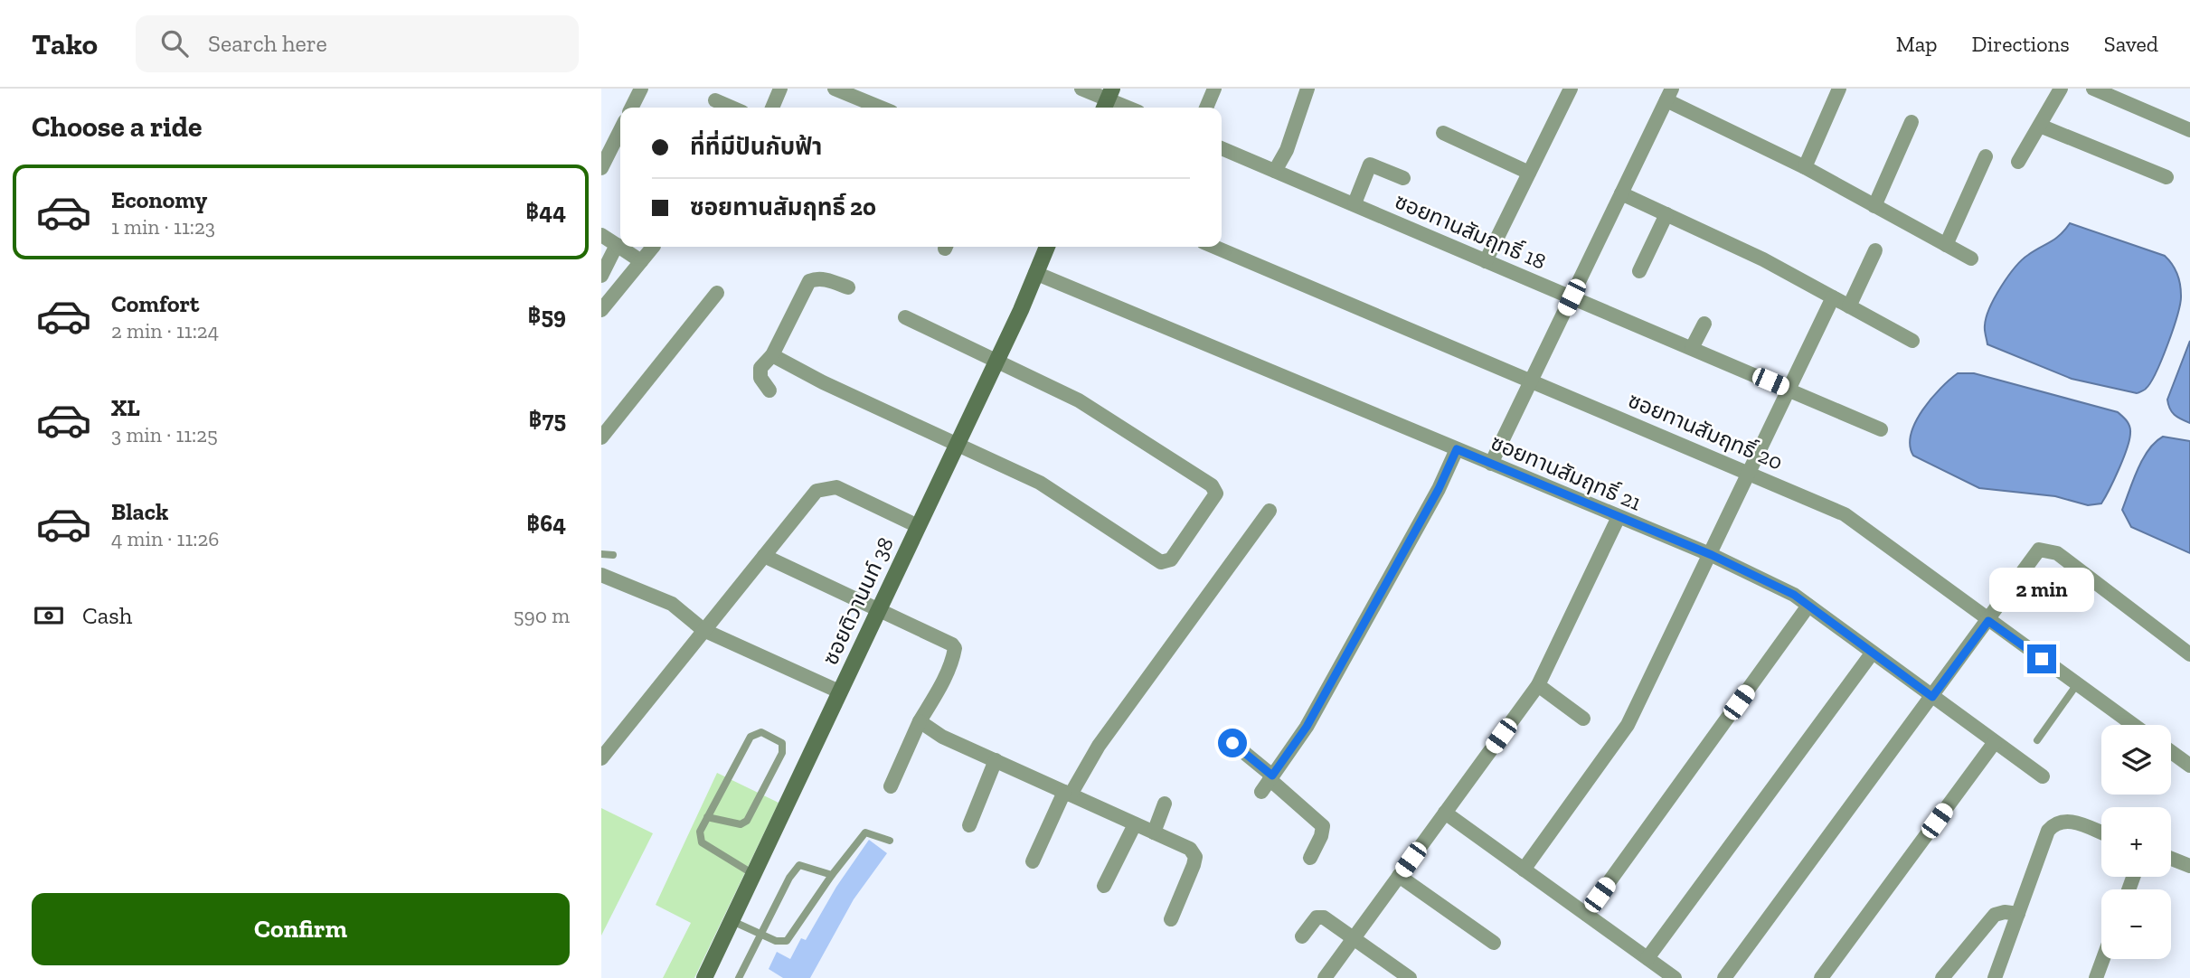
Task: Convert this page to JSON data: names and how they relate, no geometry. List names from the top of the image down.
{
  "streets": {
    "street": [
      "ซอยทานสัมฤทธิ์ 18",
      "ซอยทานสัมฤทธิ์ 20",
      "ซอยทานสัมฤทธิ์ 21",
      "ซอยติวานนท์ 38"
    ]
  },
  "crossings": [
    ["ซอยทานสัมฤทธิ์ 21", "ซอยติวานนท์ 38"]
  ],
  "page": {
    "header": "Tako",
    "search": "Search here",
    "nav": ["Map", "Directions", "Saved"],
    "heading": "Choose a ride",
    "banner": ["ที่ที่มีปันกับฟ้า", "ซอยทานสัมฤทธิ์ 20"],
    "list": [
      {
        "name": "Economy",
        "note": "1 min · 11:23",
        "value": "฿44"
      },
      {
        "name": "Comfort",
        "note": "2 min · 11:24",
        "value": "฿59"
      },
      {
        "name": "XL",
        "note": "3 min · 11:25",
        "value": "฿75"
      },
      {
        "name": "Black",
        "note": "4 min · 11:26",
        "value": "฿64"
      }
    ],
    "bubble": "2 min",
    "pay": ["Cash", "590 m"],
    "map_buttons": ["+", "−"],
    "buttons": "Confirm"
  }
}
